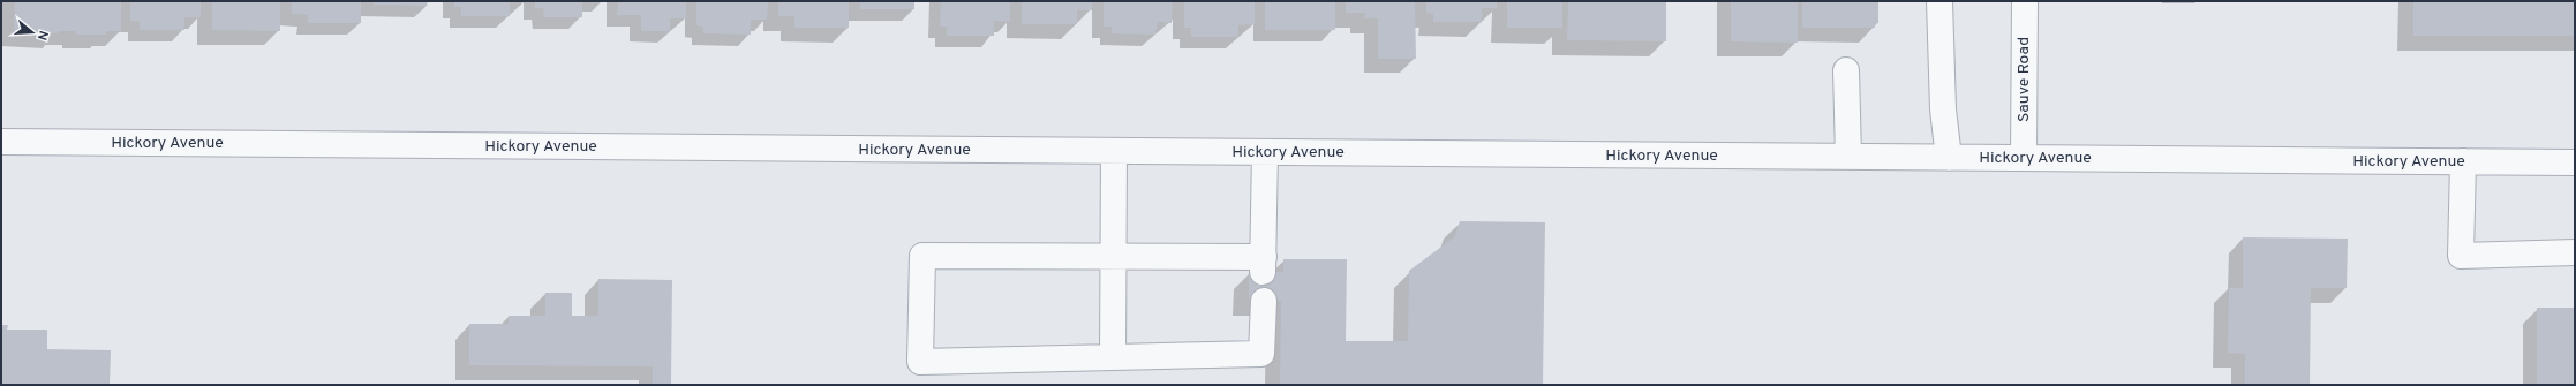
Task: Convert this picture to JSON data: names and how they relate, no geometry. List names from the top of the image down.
{
  "streets": {
    "street": ["Sauve Road", "Hickory Avenue"]
  },
  "crossings": [
    ["Sauve Road", "Hickory Avenue"]
  ],
  "north": "right"
}
